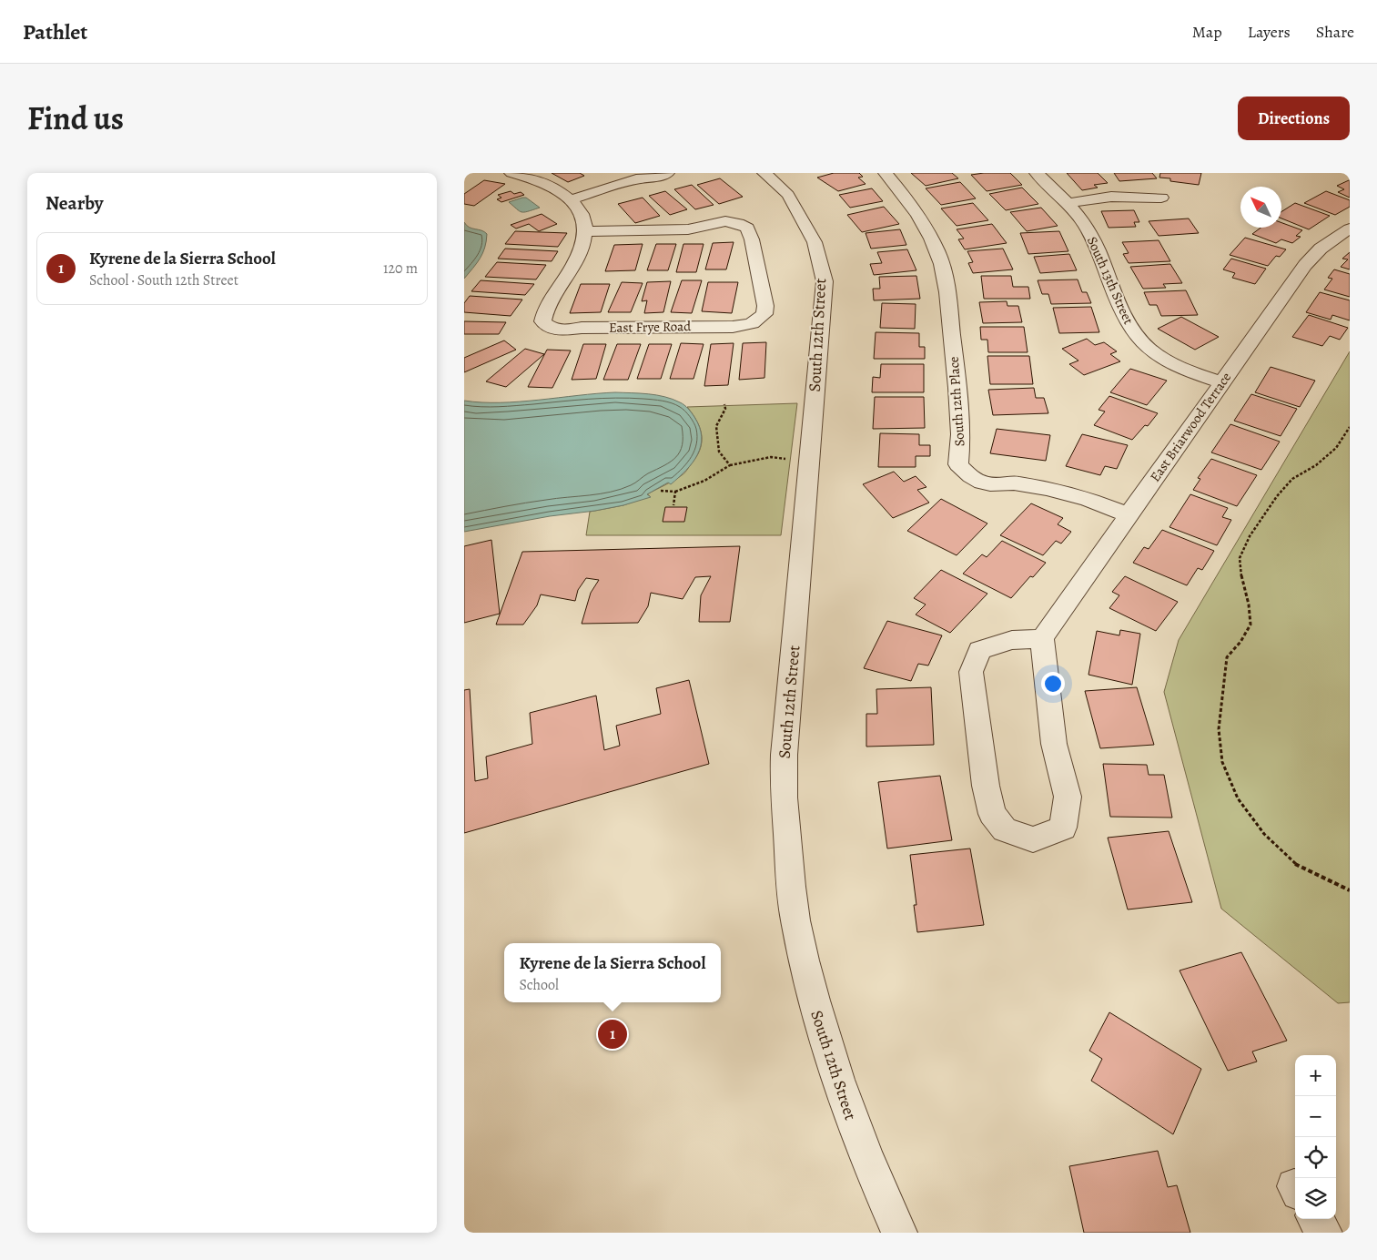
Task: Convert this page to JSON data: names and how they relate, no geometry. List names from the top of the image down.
{
  "streets": {
    "street": [
      "South 13th Street",
      "East Frye Road",
      "South 12th Street",
      "South 12th Place",
      "East Briarwood Terrace"
    ]
  },
  "crossings": [
    ["South 13th Street", "East Briarwood Terrace"],
    ["South 12th Place", "East Briarwood Terrace"]
  ],
  "north": "top left",
  "page": {
    "header": "Pathlet",
    "nav": ["Map", "Layers", "Share"],
    "title": "Find us",
    "buttons": "Directions",
    "heading": "Nearby",
    "list": [
      {
        "mark": "1",
        "name": "Kyrene de la Sierra School",
        "note": "School · South 12th Street",
        "value": "120 m"
      }
    ],
    "popup": ["Kyrene de la Sierra School", "School"],
    "pins": "1",
    "map_buttons": ["+", "−"]
  }
}
